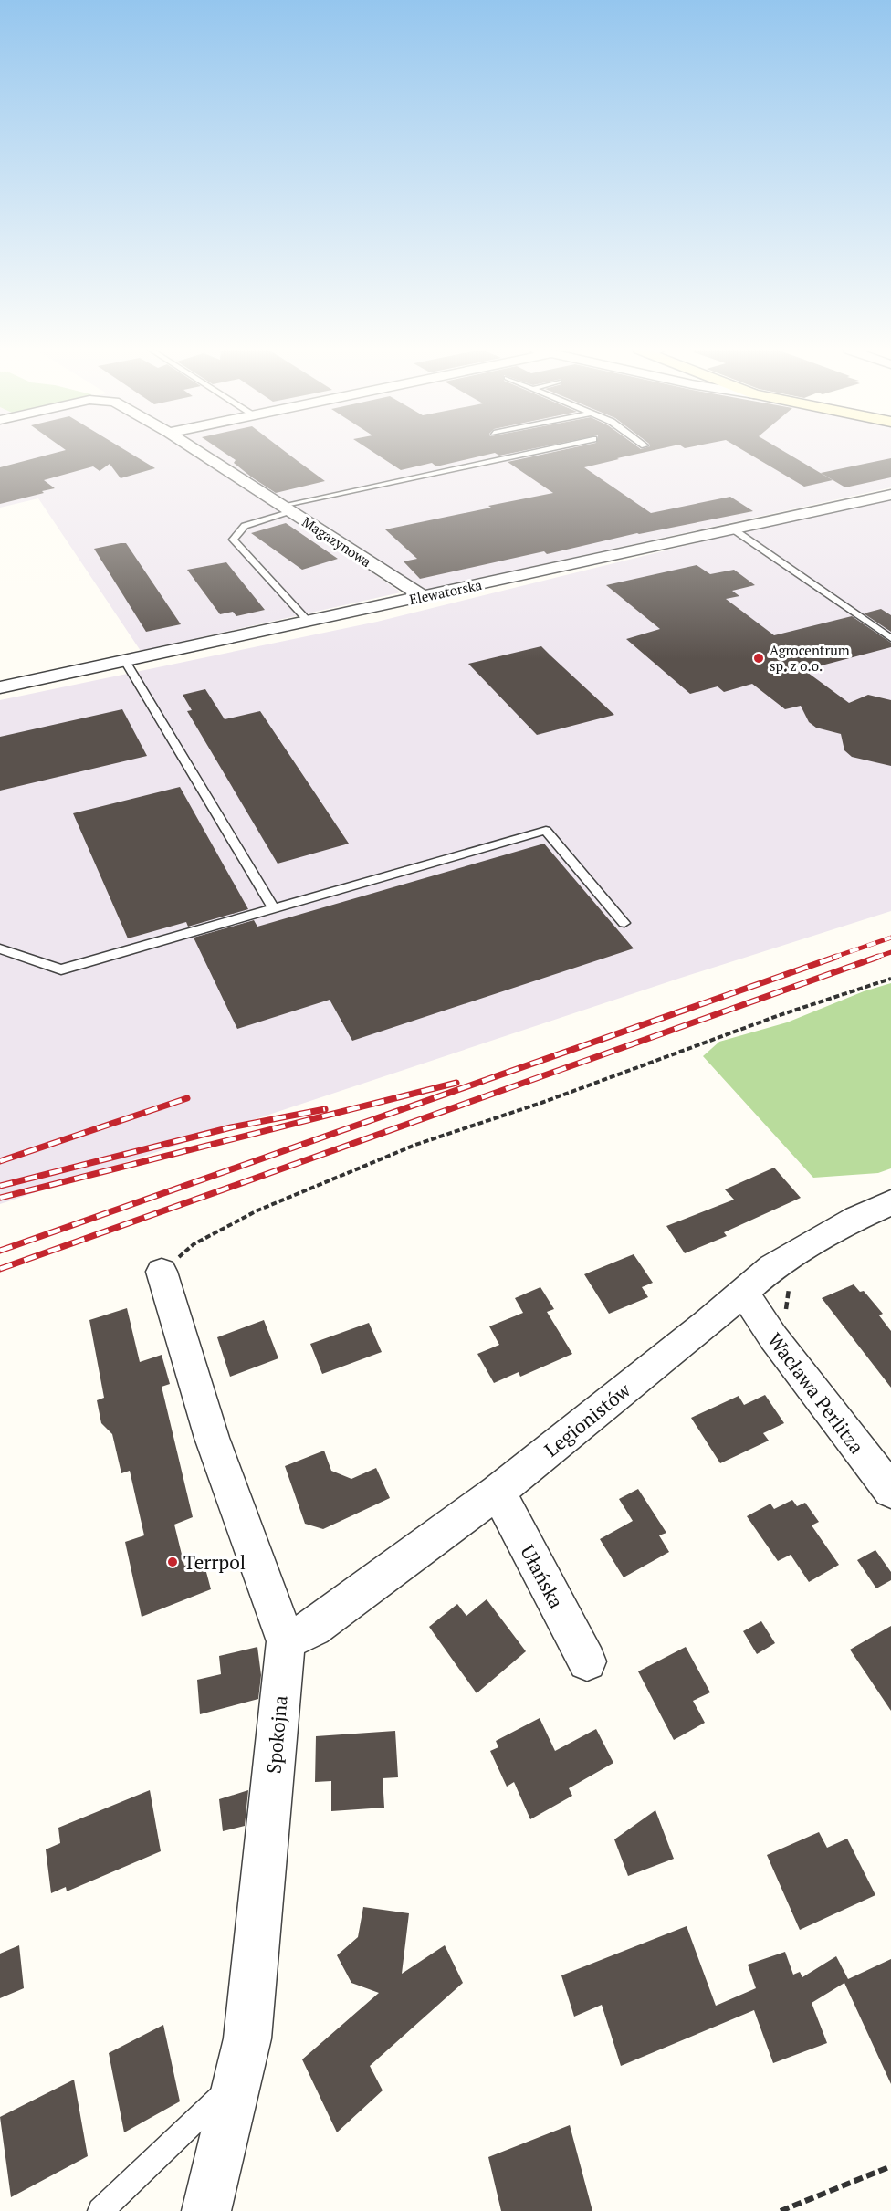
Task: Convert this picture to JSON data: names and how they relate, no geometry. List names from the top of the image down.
{
  "streets": {
    "street": [
      "Magazynowa",
      "Elewatorska",
      "Wacława Perlitza",
      "Legionistów",
      "Ułańska",
      "Spokojna"
    ]
  },
  "crossings": [
    ["Magazynowa", "Elewatorska"],
    ["Wacława Perlitza", "Legionistów"],
    ["Legionistów", "Ułańska"],
    ["Legionistów", "Spokojna"]
  ],
  "places": ["Agrocentrum sp. z o.o.", "Terrpol"]
}
